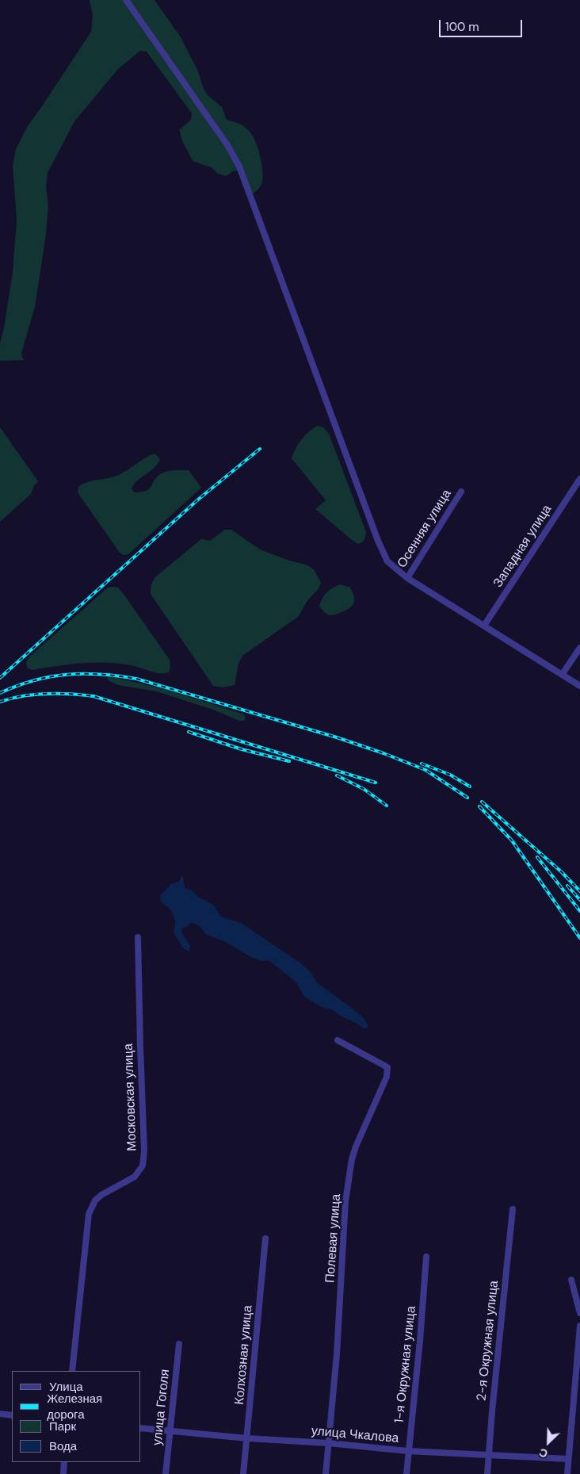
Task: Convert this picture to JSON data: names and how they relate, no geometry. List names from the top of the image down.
{
  "streets": {
    "street": [
      "Осенняя улица",
      "Западная улица",
      "Московская улица",
      "Полевая улица",
      "2-я Окружная улица",
      "Колхозная улица",
      "1-я Окружная улица",
      "улица Гоголя",
      "улица Чкалова"
    ]
  },
  "crossings": [
    ["Полевая улица", "улица Чкалова"],
    ["2-я Окружная улица", "улица Чкалова"],
    ["Колхозная улица", "улица Чкалова"],
    ["1-я Окружная улица", "улица Чкалова"],
    ["улица Гоголя", "улица Чкалова"]
  ],
  "legend": [
    "Улица",
    "Железная дорога",
    "Парк",
    "Вода"
  ],
  "scale_bar": "100 m",
  "north": "bottom left"
}
